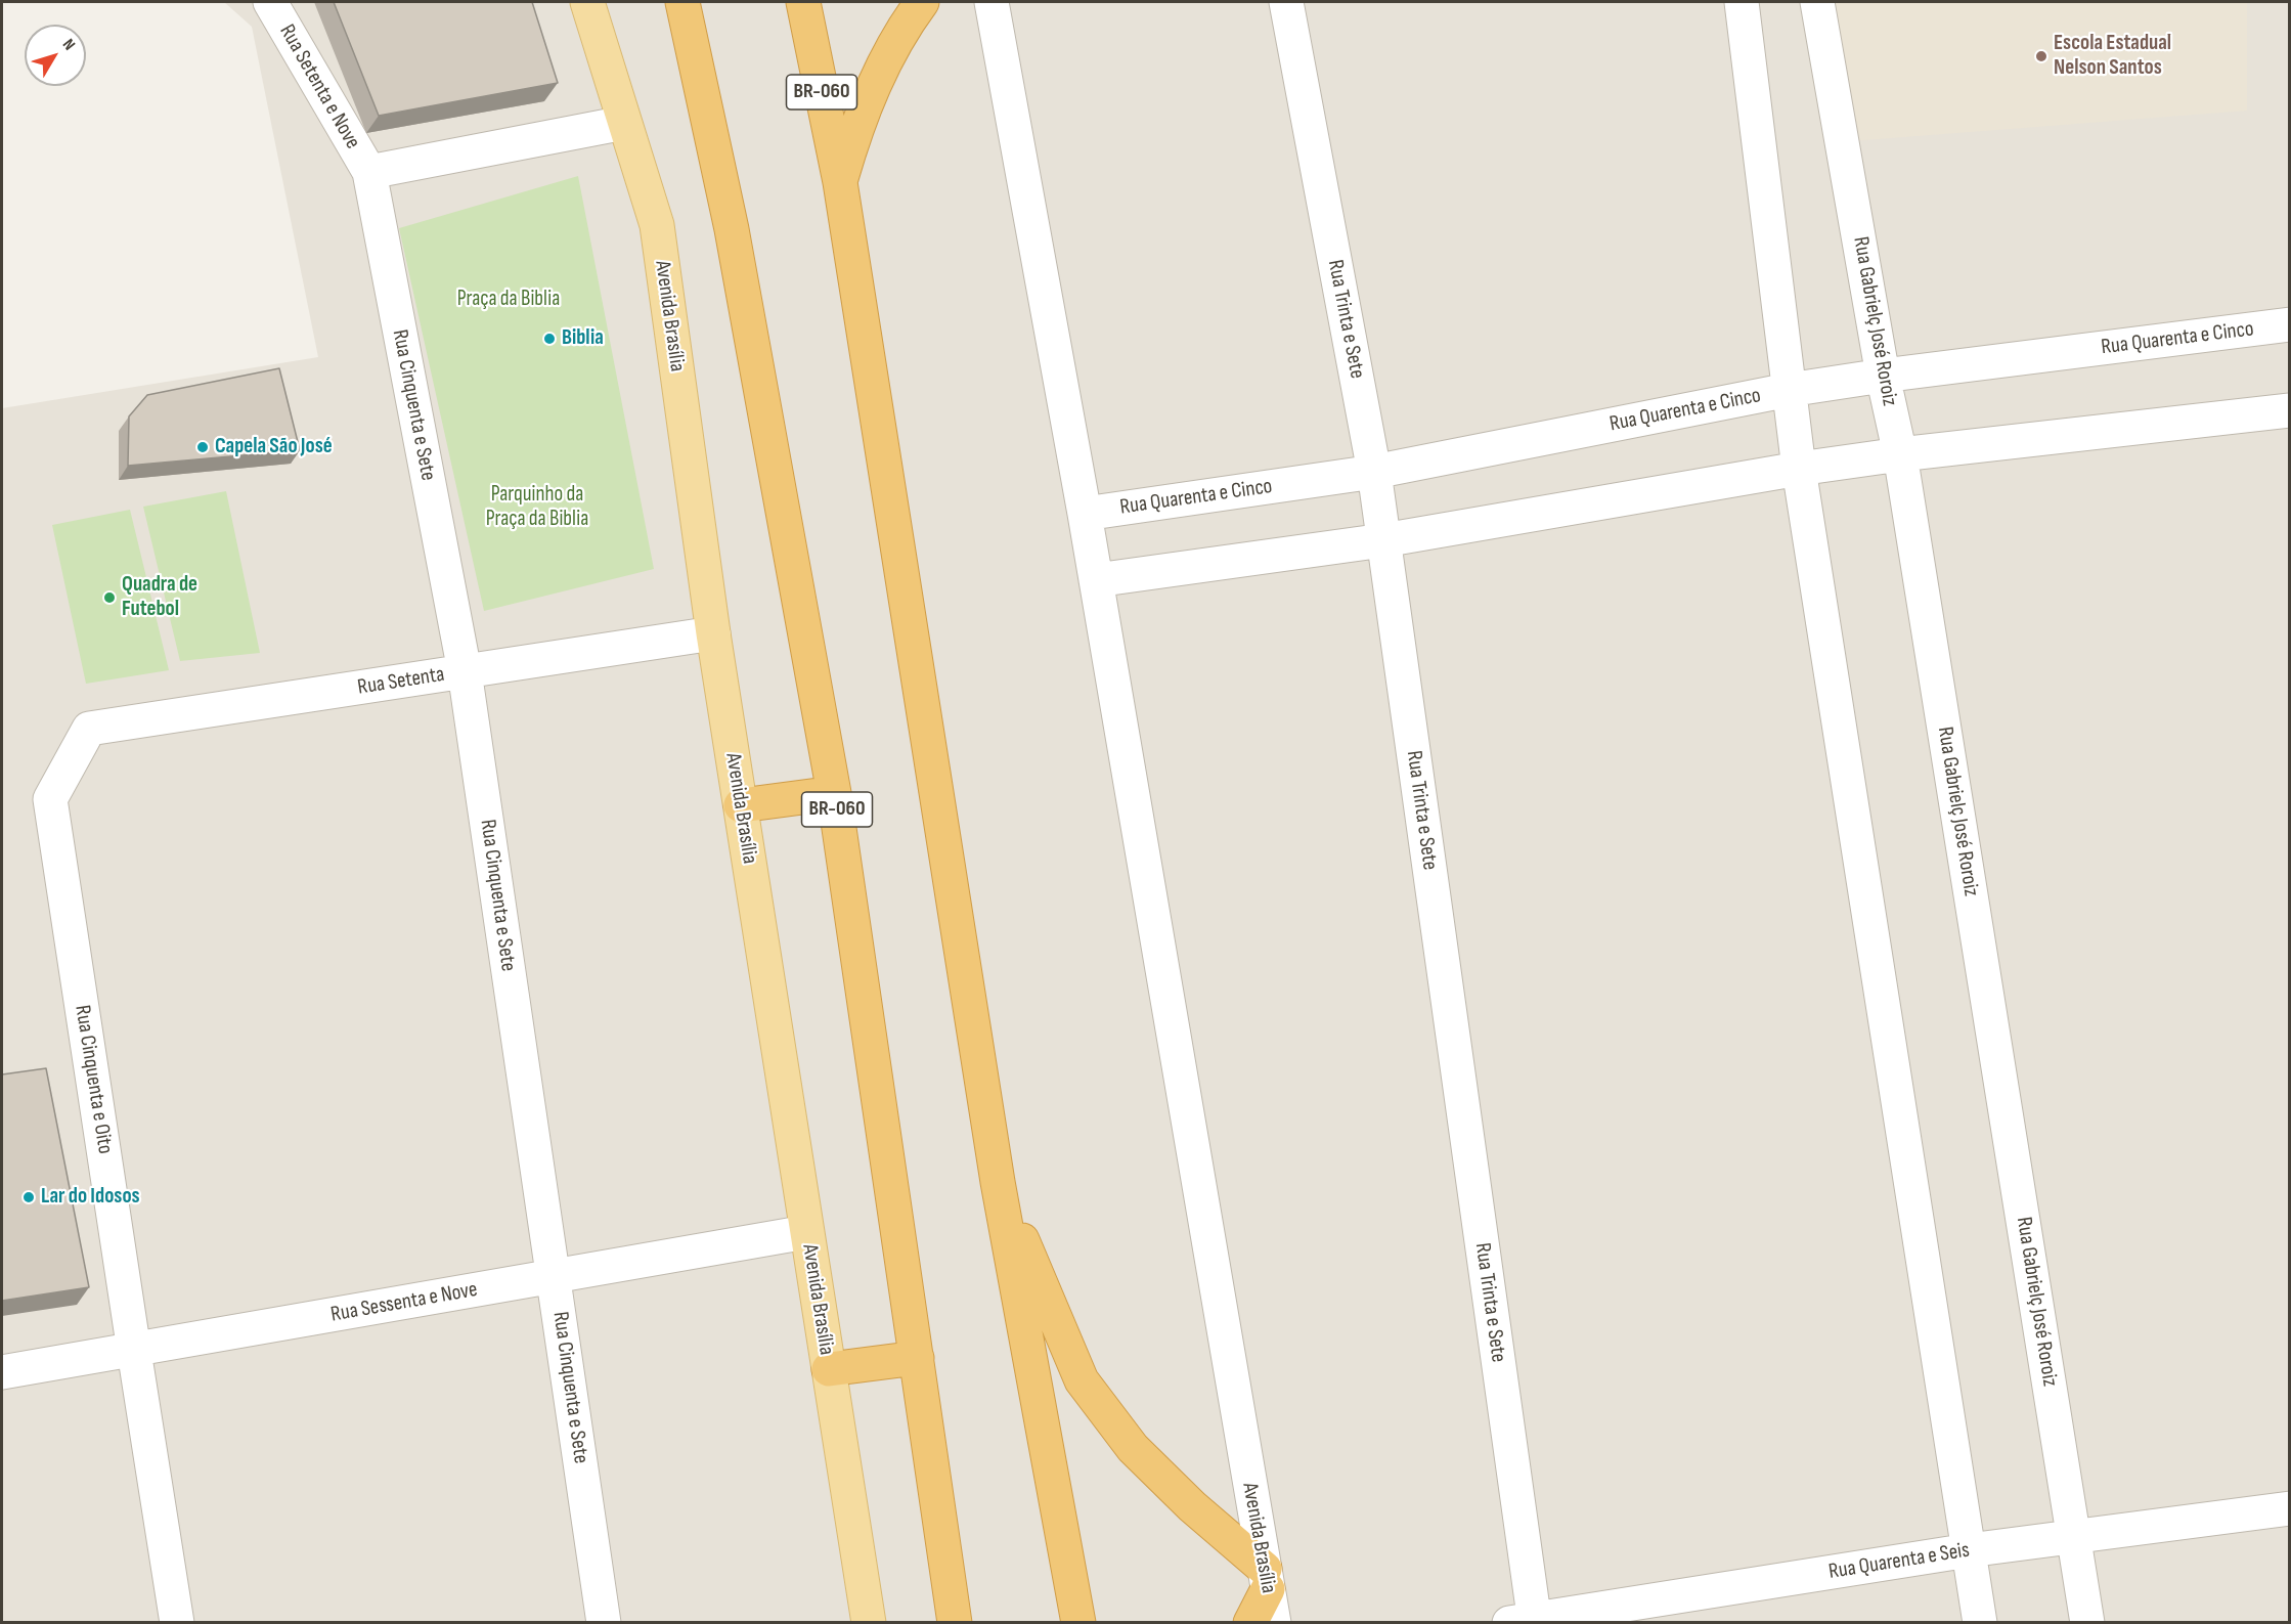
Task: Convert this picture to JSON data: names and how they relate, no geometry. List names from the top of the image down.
{
  "streets": {
    "highway": ["BR-060"],
    "main road": ["Avenida Brasília"],
    "street": [
      "Rua Setenta e Nove",
      "Rua Trinta e Sete",
      "Rua Gabrielç José Roroiz",
      "Rua Quarenta e Cinco",
      "Rua Cinquenta e Sete",
      "Rua Setenta",
      "Rua Cinquenta e Oito",
      "Rua Sessenta e Nove",
      "Rua Quarenta e Seis"
    ]
  },
  "crossings": [
    ["Rua Setenta e Nove", "Rua Cinquenta e Sete"],
    ["Avenida Brasília", "Rua Quarenta e Cinco"],
    ["Avenida Brasília", "Rua Setenta"],
    ["Avenida Brasília", "Rua Sessenta e Nove"],
    ["Rua Trinta e Sete", "Rua Quarenta e Cinco"],
    ["Rua Trinta e Sete", "Rua Quarenta e Seis"],
    ["Rua Gabrielç José Roroiz", "Rua Quarenta e Cinco"],
    ["Rua Gabrielç José Roroiz", "Rua Quarenta e Seis"],
    ["Rua Cinquenta e Sete", "Rua Setenta"],
    ["Rua Cinquenta e Sete", "Rua Sessenta e Nove"],
    ["Rua Setenta", "Rua Cinquenta e Oito"],
    ["Rua Cinquenta e Oito", "Rua Sessenta e Nove"]
  ],
  "parks": ["Praça da Biblia", "Parquinho da Praça da Biblia"],
  "places": [
    "Escola Estadual Nelson Santos",
    "Biblia",
    "Capela São José",
    "Quadra de Futebol",
    "Lar do Idosos"
  ],
  "north": "top right"
}
